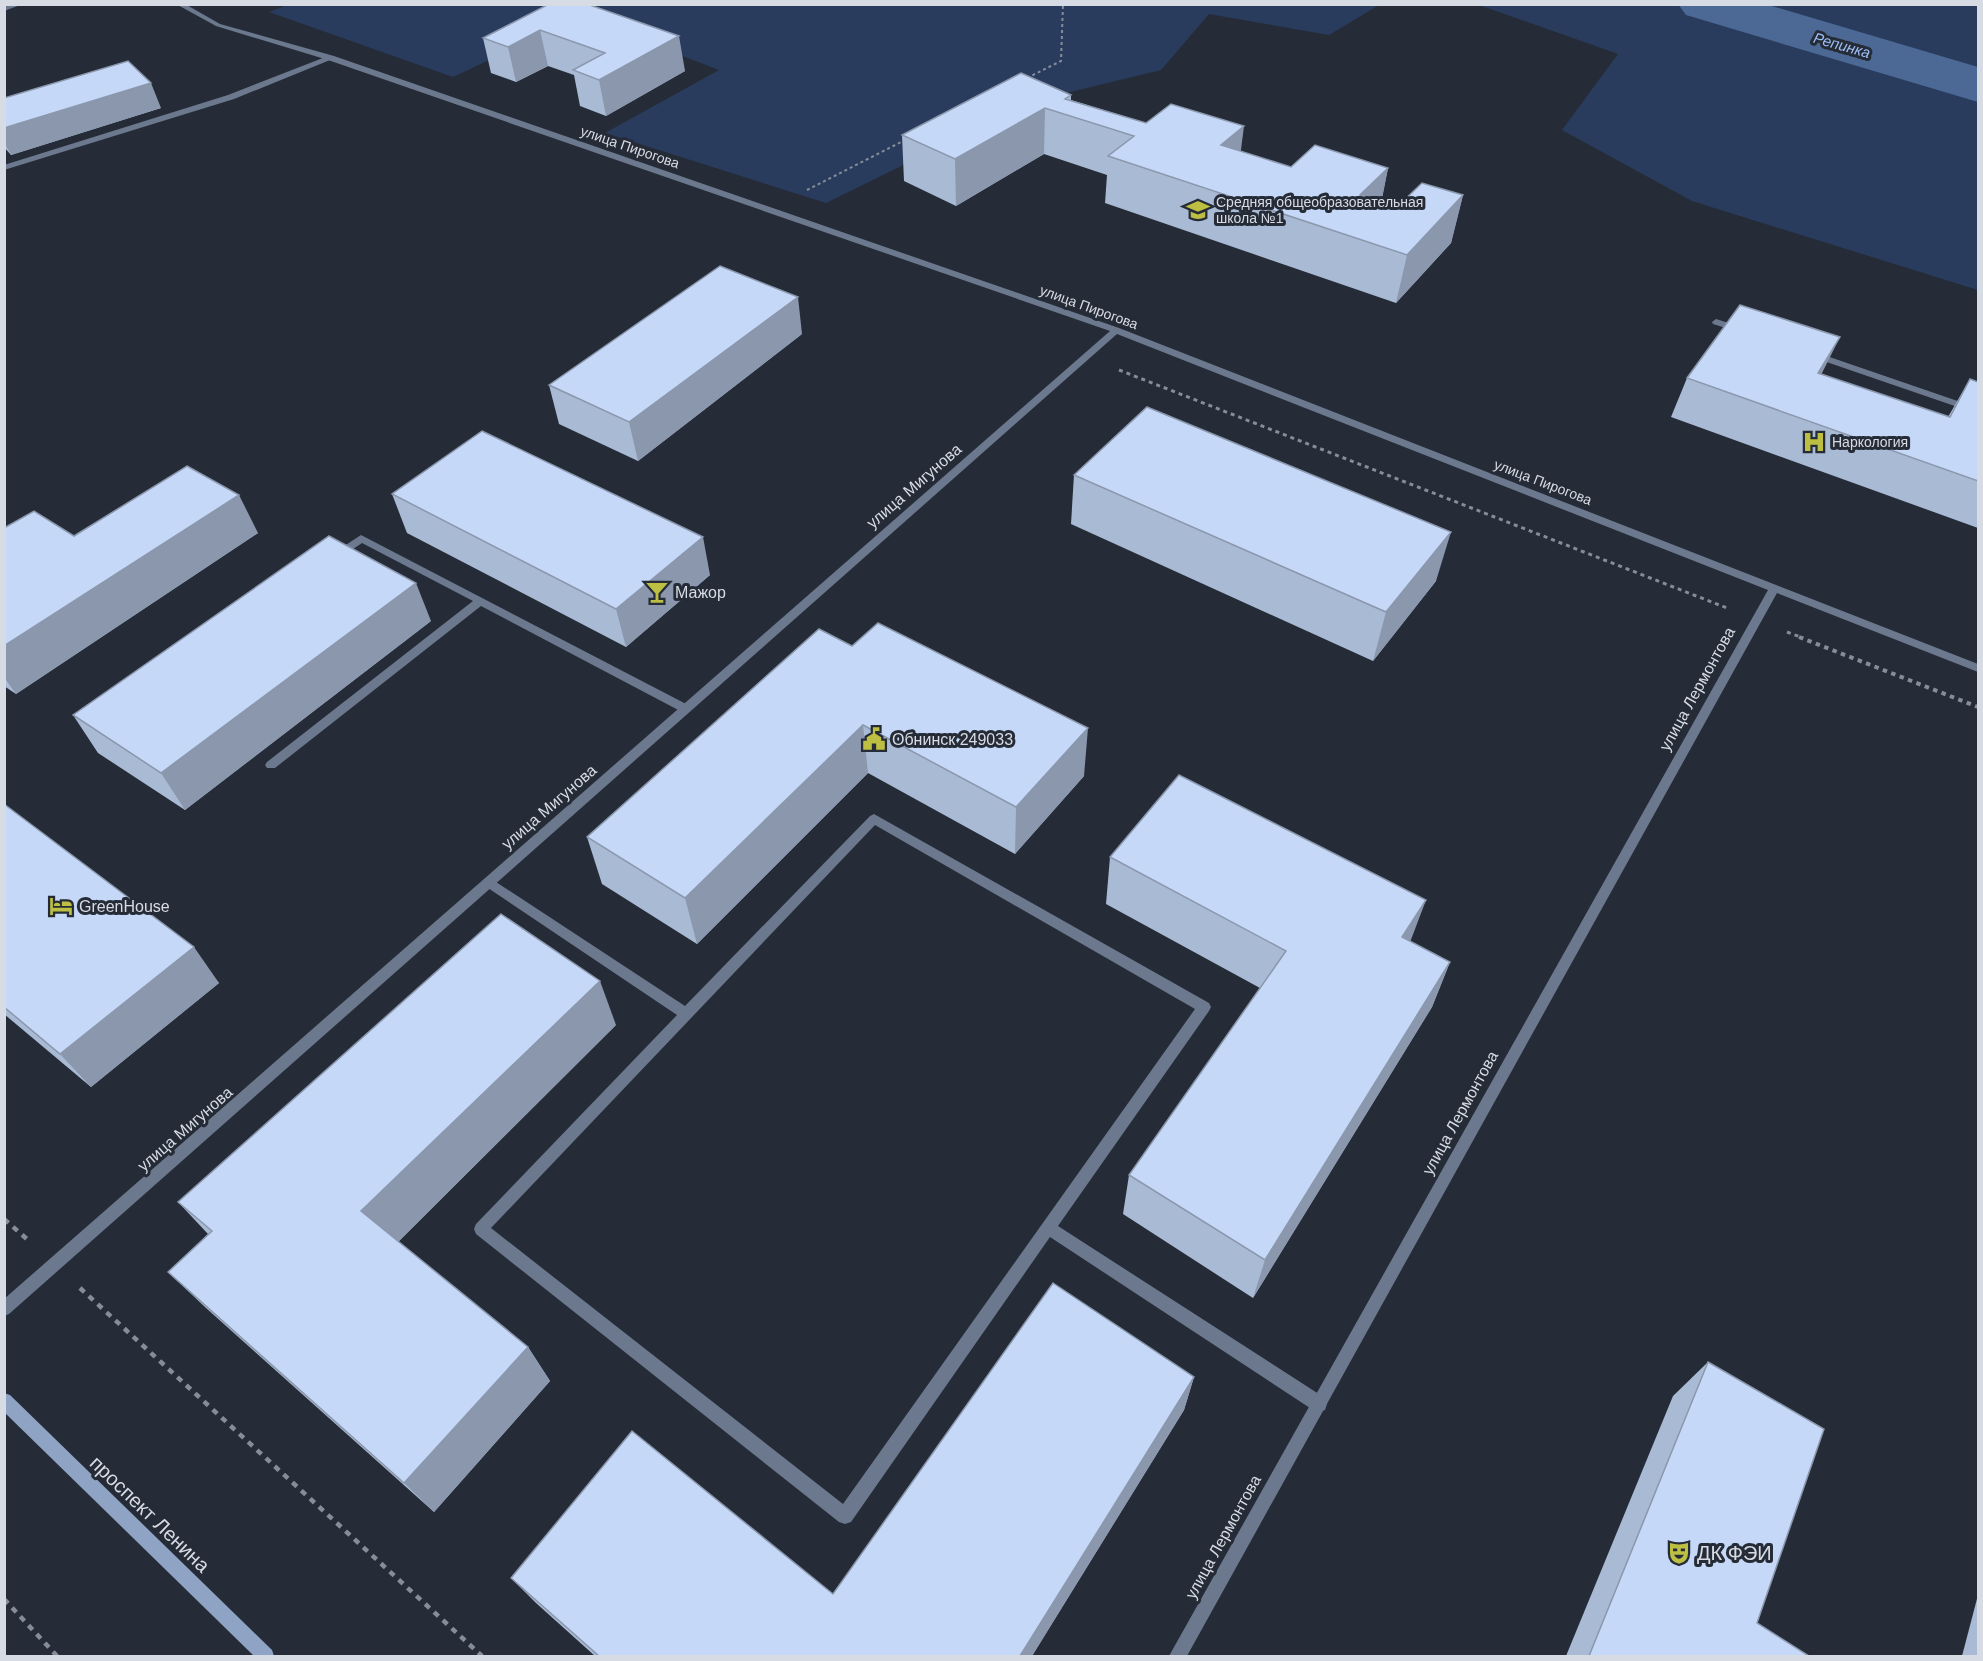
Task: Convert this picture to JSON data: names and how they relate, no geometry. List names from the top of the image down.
{
  "streets": {
    "main road": ["проспект Ленина"],
    "street": ["улица Пирогова", "улица Мигунова", "улица Лермонтова"]
  },
  "crossings": [
    ["улица Пирогова", "улица Мигунова"],
    ["улица Пирогова", "улица Лермонтова"]
  ],
  "water": ["Репинка"],
  "places": {
    "school or university": ["Средняя общеобразовательная школа №1"],
    "hospital": ["Наркология"],
    "bar": ["Мажор"],
    "public building": ["Обнинск 249033"],
    "hotel": ["GreenHouse"],
    "theatre": ["ДК ФЭИ"]
  }
}
